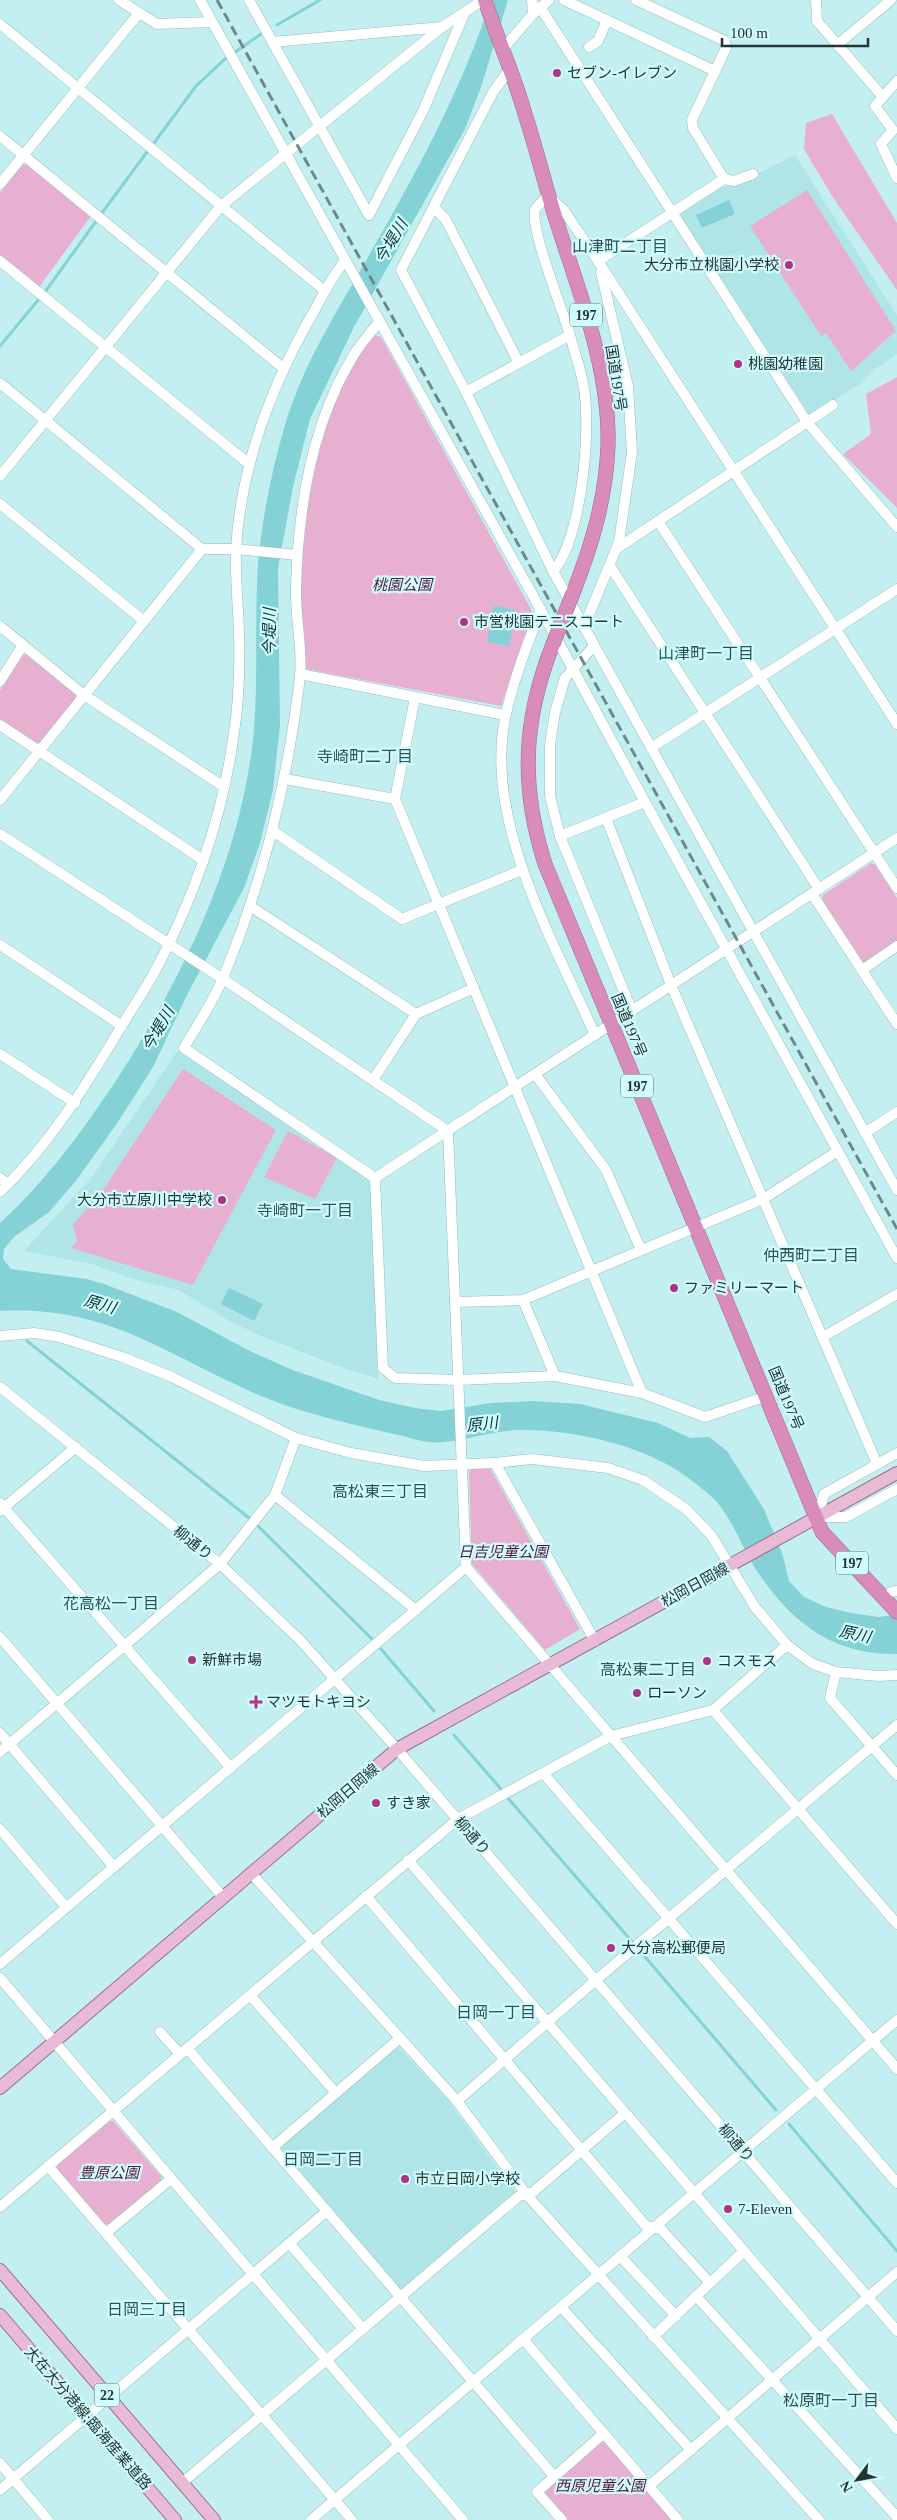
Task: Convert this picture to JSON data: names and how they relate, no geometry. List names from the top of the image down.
{
  "streets": {
    "highway": ["197", "国道197号"],
    "main road": ["松岡日岡線", "22", "大在大分港線;臨海産業道路"],
    "street": ["柳通り"]
  },
  "crossings": [
    ["国道197号", "松岡日岡線"],
    ["柳通り", "松岡日岡線"]
  ],
  "districts": [
    "山津町二丁目",
    "山津町一丁目",
    "寺崎町二丁目",
    "寺崎町一丁目",
    "仲西町二丁目",
    "高松東三丁目",
    "花高松一丁目",
    "高松東二丁目",
    "日岡一丁目",
    "日岡二丁目",
    "日岡三丁目",
    "松原町一丁目"
  ],
  "water": ["今堤川", "原川"],
  "parks": [
    "桃園公園",
    "日吉児童公園",
    "豊原公園",
    "西原児童公園"
  ],
  "places": {
    "other": [
      "セブン-イレブン",
      "大分市立桃園小学校",
      "桃園幼稚園",
      "市営桃園テニスコート",
      "大分市立原川中学校",
      "ファミリーマート",
      "新鮮市場",
      "コスモス",
      "ローソン",
      "すき家",
      "大分高松郵便局",
      "市立日岡小学校",
      "7-Eleven"
    ],
    "health": ["マツモトキヨシ"]
  },
  "scale_bar": "100 m",
  "north": "bottom left"
}
